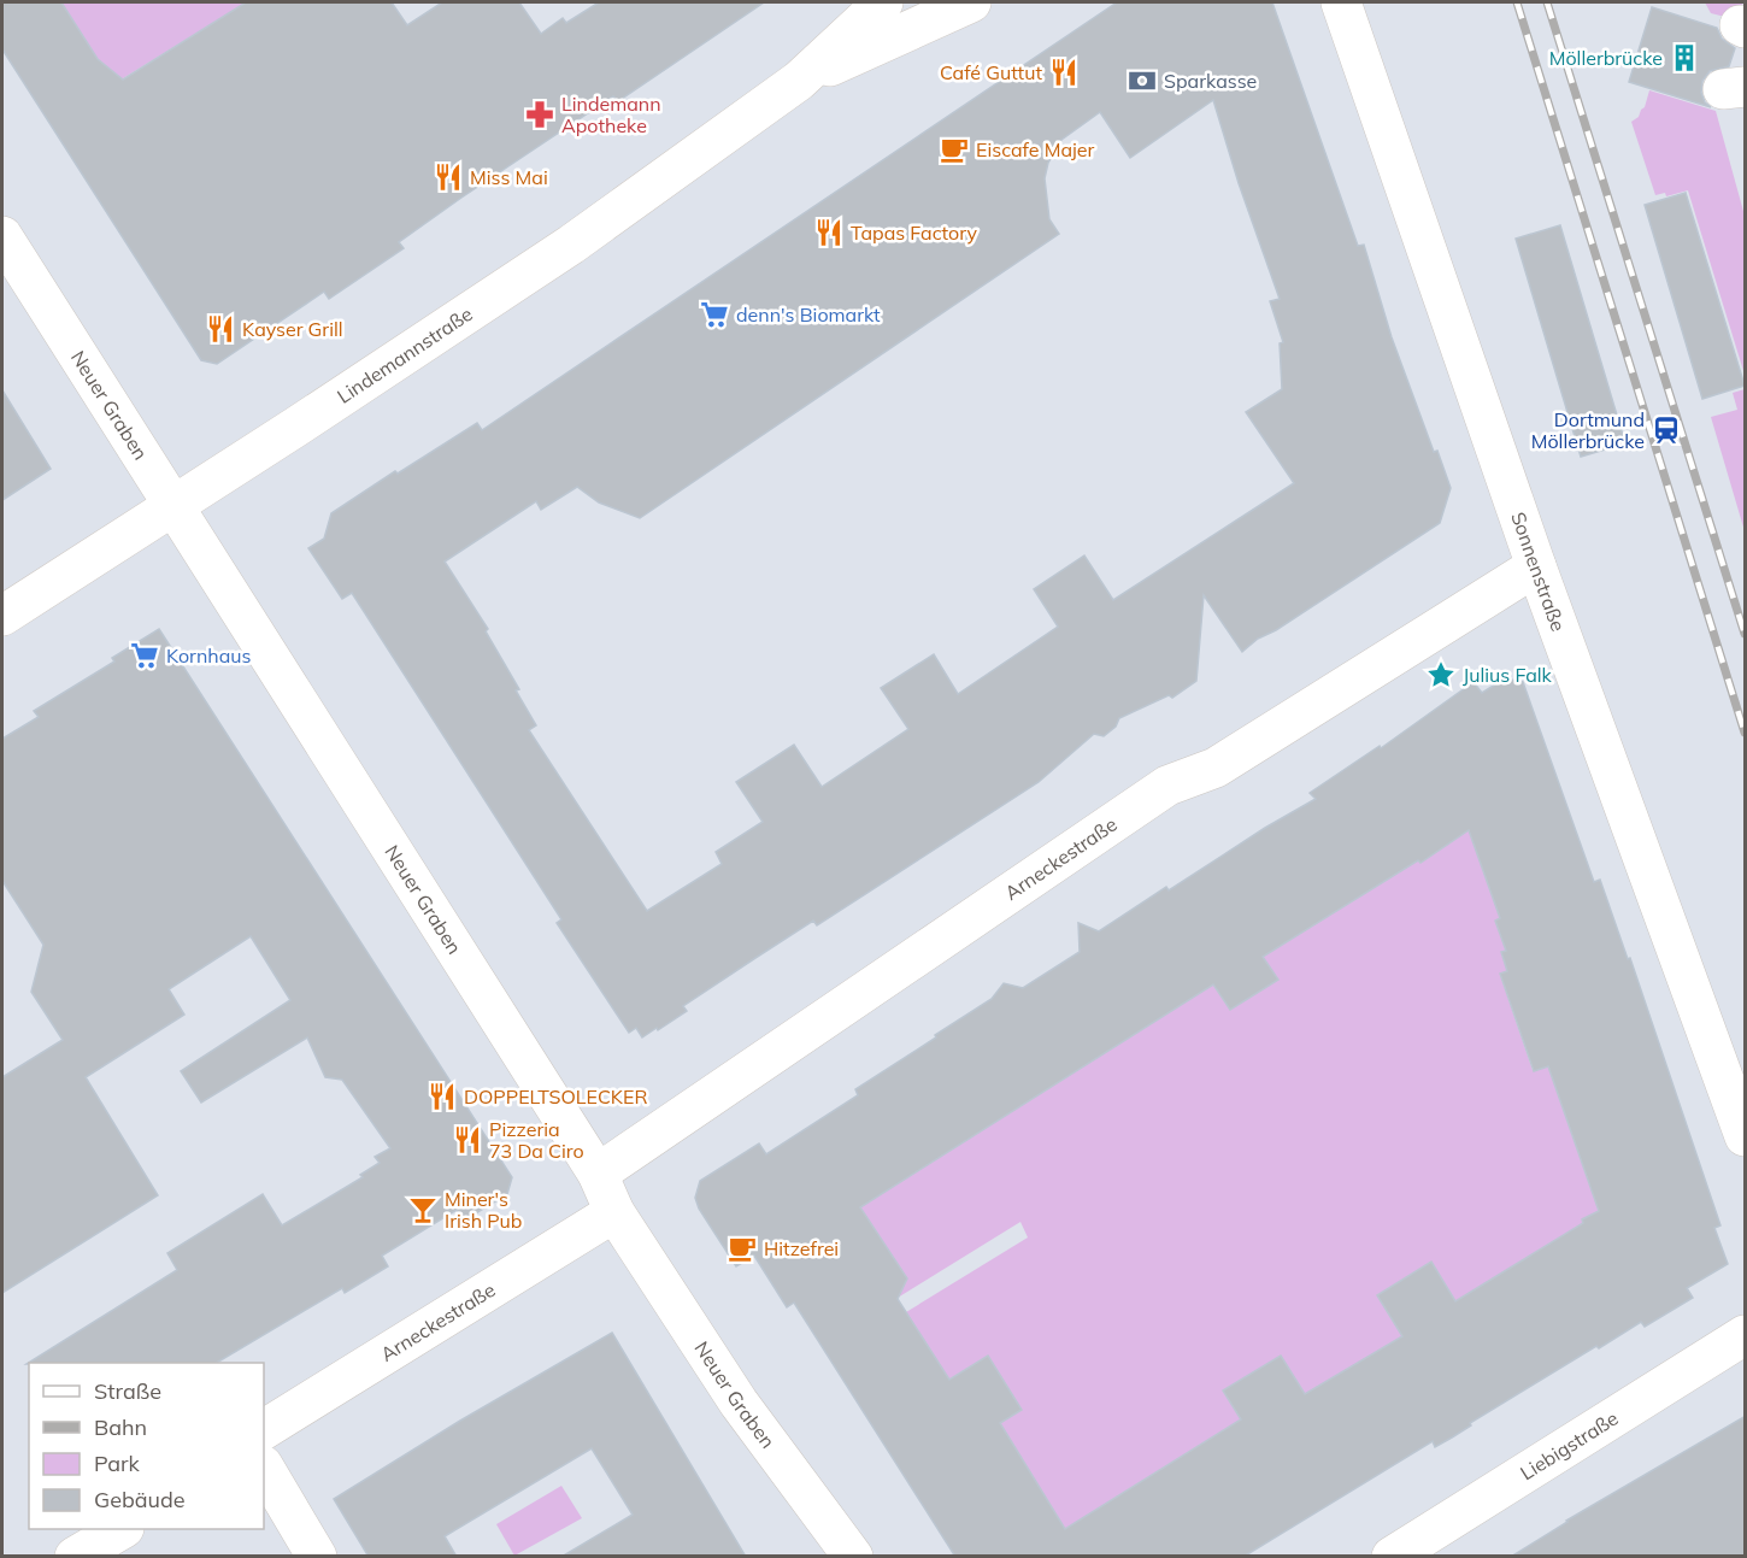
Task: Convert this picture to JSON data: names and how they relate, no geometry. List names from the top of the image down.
{
  "streets": {
    "street": [
      "Lindemannstraße",
      "Neuer Graben",
      "Sonnenstraße",
      "Arneckestraße",
      "Liebigstraße"
    ]
  },
  "crossings": [
    ["Lindemannstraße", "Neuer Graben"],
    ["Neuer Graben", "Arneckestraße"],
    ["Sonnenstraße", "Arneckestraße"]
  ],
  "places": {
    "building": ["Möllerbrücke"],
    "restaurant": [
      "Café Guttut",
      "Miss Mai",
      "Tapas Factory",
      "Kayser Grill",
      "DOPPELTSOLECKER",
      "Pizzeria 73 Da Ciro"
    ],
    "bank": ["Sparkasse"],
    "pharmacy": ["Lindemann Apotheke"],
    "cafe": ["Eiscafe Majer", "Hitzefrei"],
    "supermarket": ["denn's Biomarkt", "Kornhaus"],
    "station": ["Dortmund Möllerbrücke"],
    "place": ["Julius Falk"],
    "bar": ["Miner's Irish Pub"]
  },
  "legend": [
    "Straße",
    "Bahn",
    "Park",
    "Gebäude"
  ]
}
